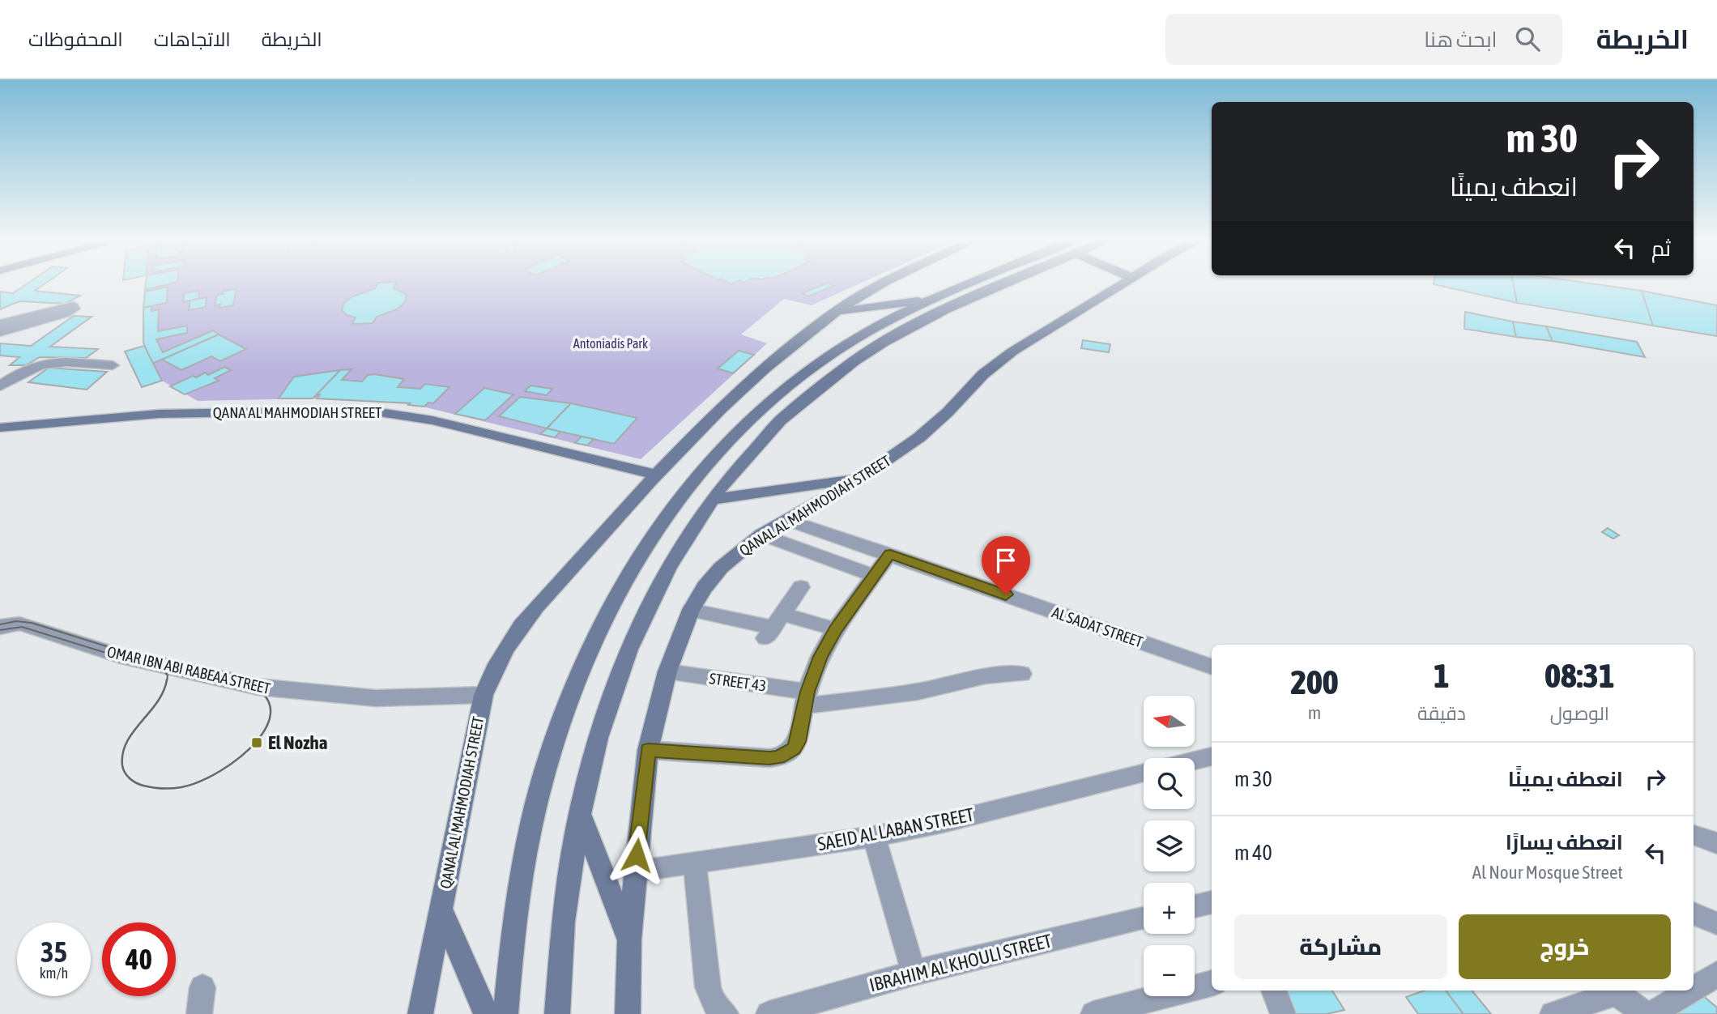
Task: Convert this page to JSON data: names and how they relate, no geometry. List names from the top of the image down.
{
  "streets": {
    "main road": ["QANA AL MAHMODIAH STREET", "QANAL AL MAHMODIAH STREET"],
    "street": [
      "AL SADAT STREET",
      "OMAR IBN ABI RABEAA STREET",
      "STREET 43",
      "SAEID AL LABAN STREET",
      "IBRAHIM AL KHOULI STREET"
    ]
  },
  "crossings": [
    ["QANA AL MAHMODIAH STREET", "QANAL AL MAHMODIAH STREET"],
    ["QANAL AL MAHMODIAH STREET", "AL SADAT STREET"],
    ["QANAL AL MAHMODIAH STREET", "OMAR IBN ABI RABEAA STREET"],
    ["QANAL AL MAHMODIAH STREET", "STREET 43"],
    ["QANAL AL MAHMODIAH STREET", "SAEID AL LABAN STREET"]
  ],
  "parks": ["Antoniadis Park"],
  "places": {
    "transit": ["El Nozha"]
  },
  "north": "left",
  "page": {
    "header": "الخريطة",
    "search": "ابحث هنا",
    "nav": ["الخريطة", "الاتجاهات", "المحفوظات"],
    "turn": ["30 m", "انعطف يمينًا"],
    "then": "ثم",
    "eta": [
      "08:31",
      "الوصول",
      "1",
      "دقيقة",
      "200",
      "m"
    ],
    "map_buttons": ["+", "−"],
    "list": [
      {
        "name": "انعطف يمينًا",
        "value": "30 m"
      },
      {
        "name": "انعطف يسارًا",
        "note": "Al Nour Mosque Street",
        "value": "40 m"
      }
    ],
    "buttons": ["خروج", "مشاركة"],
    "speed": "35 km/h",
    "limit": "40"
  }
}
